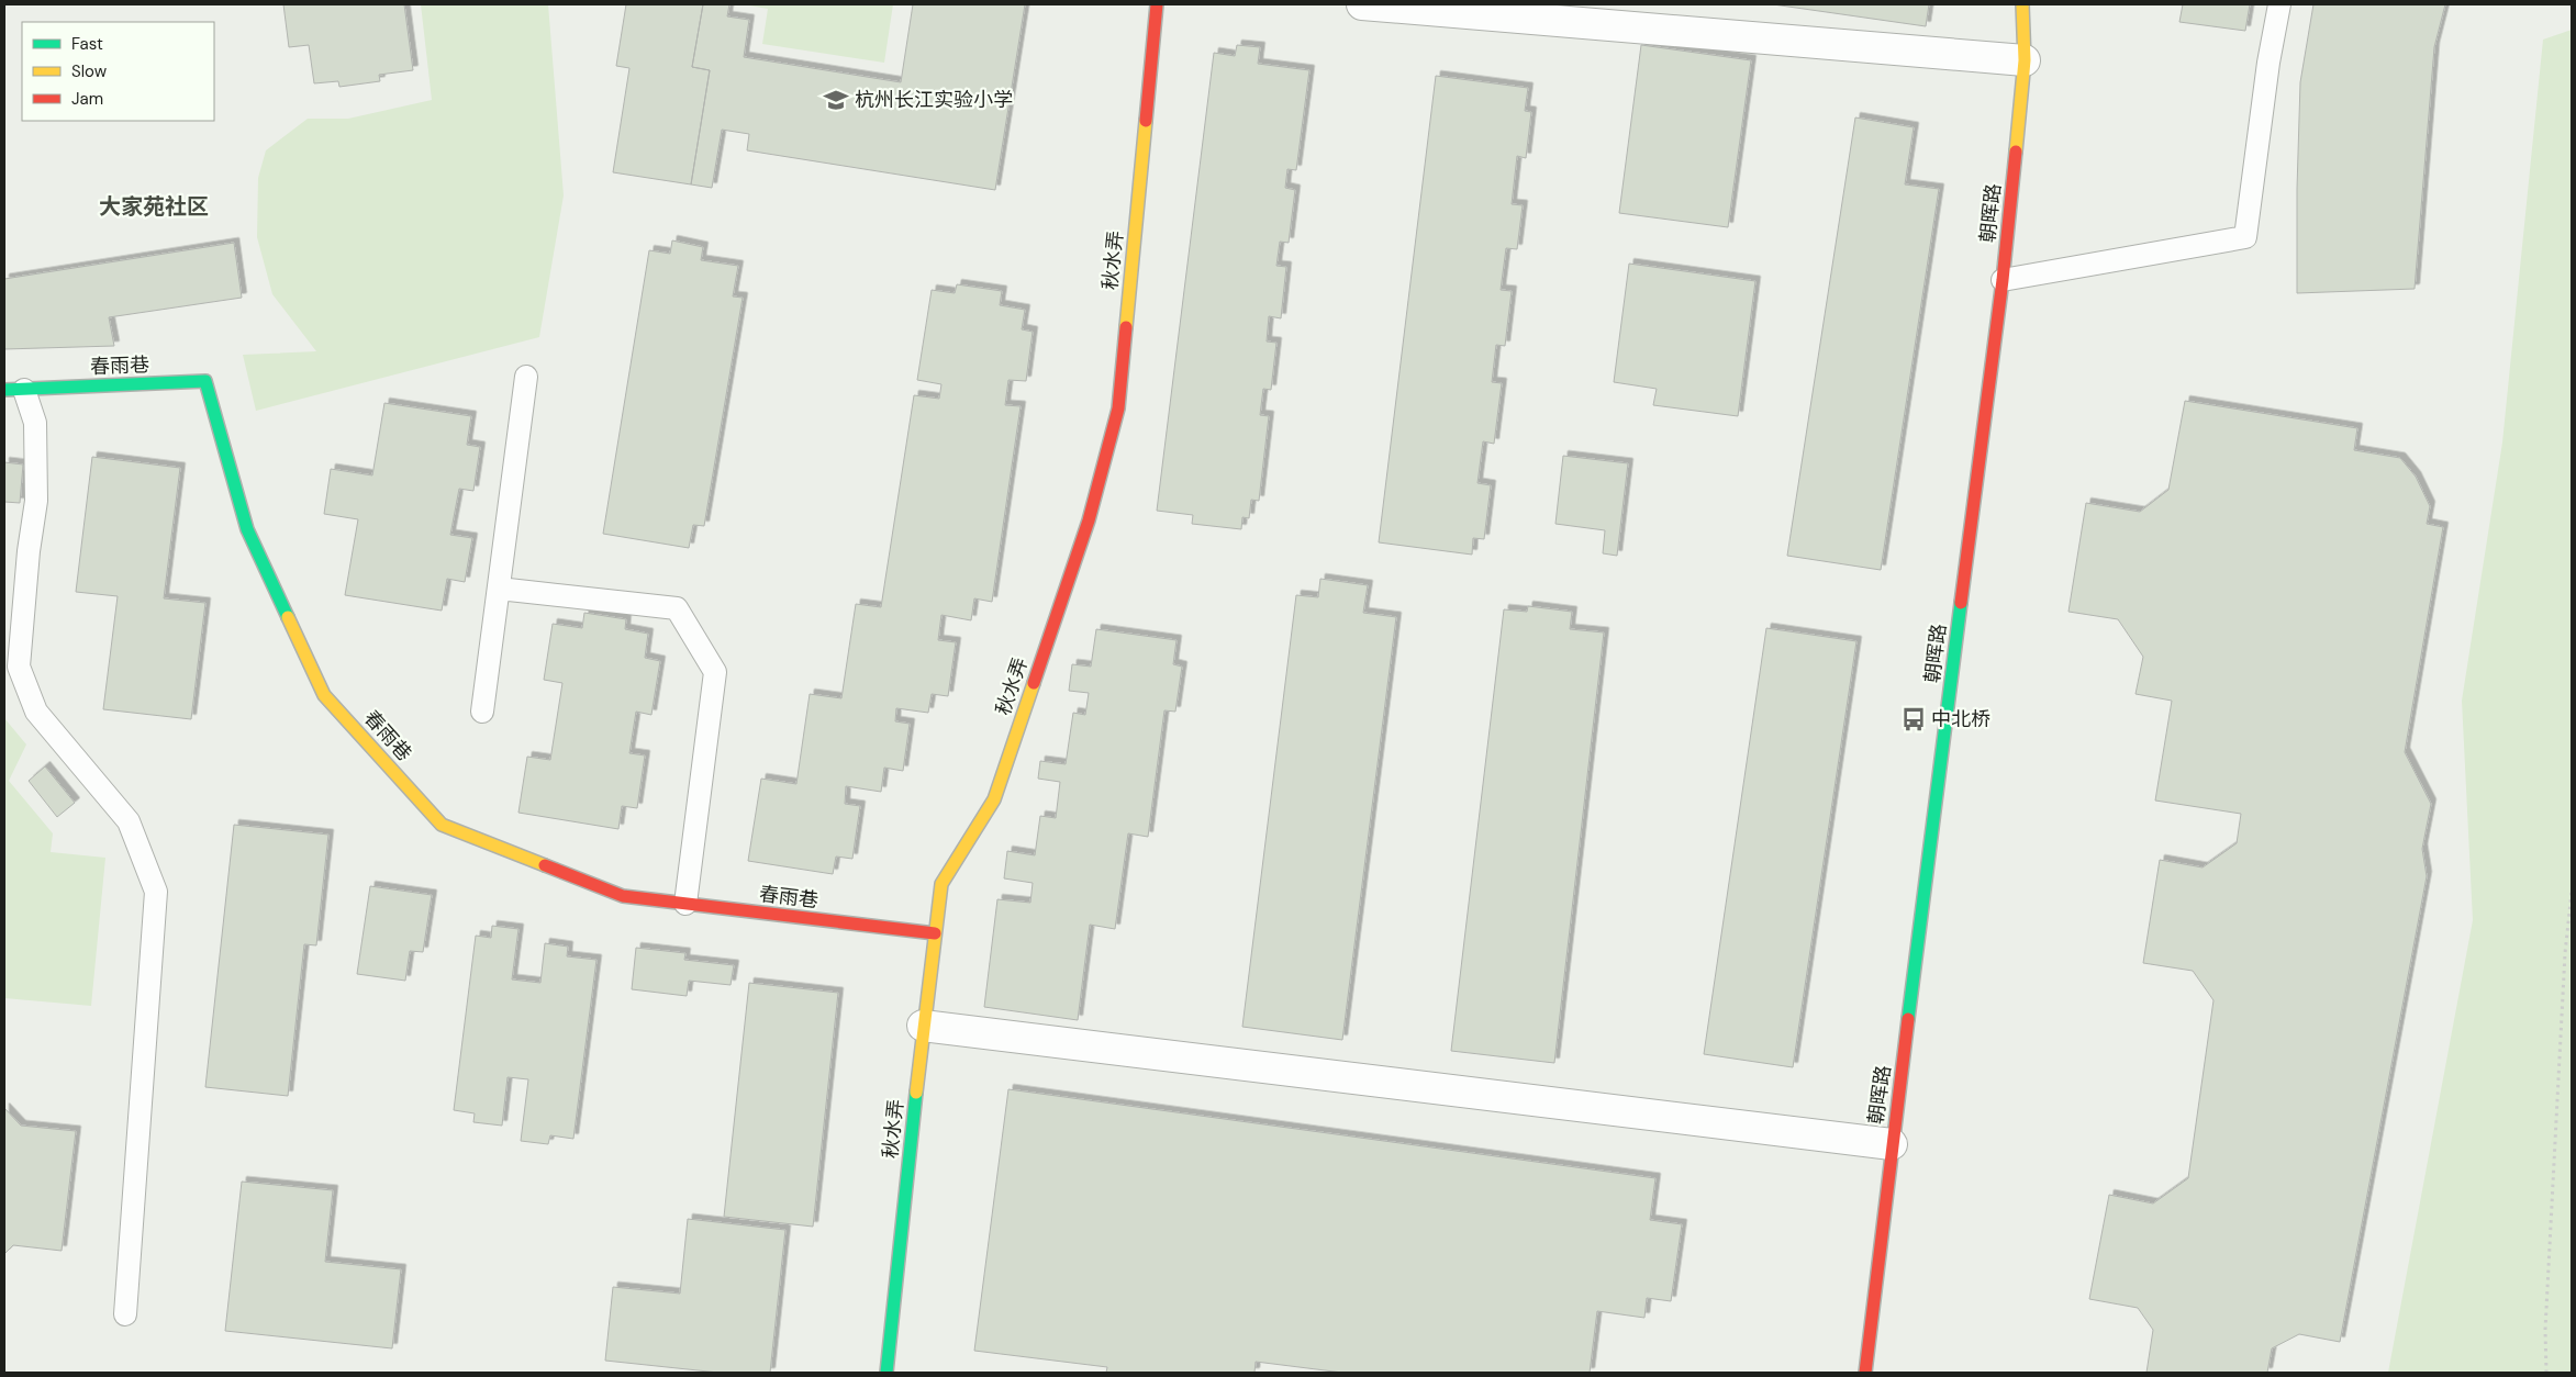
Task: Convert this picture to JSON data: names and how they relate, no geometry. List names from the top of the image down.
{
  "streets": {
    "street": ["朝晖路", "秋水弄", "春雨巷"]
  },
  "crossings": [
    ["秋水弄", "春雨巷"]
  ],
  "districts": ["大家苑社区"],
  "places": {
    "school or university": ["杭州长江实验小学"],
    "bus stop": ["中北桥"]
  },
  "legend": ["Fast", "Slow", "Jam"]
}
